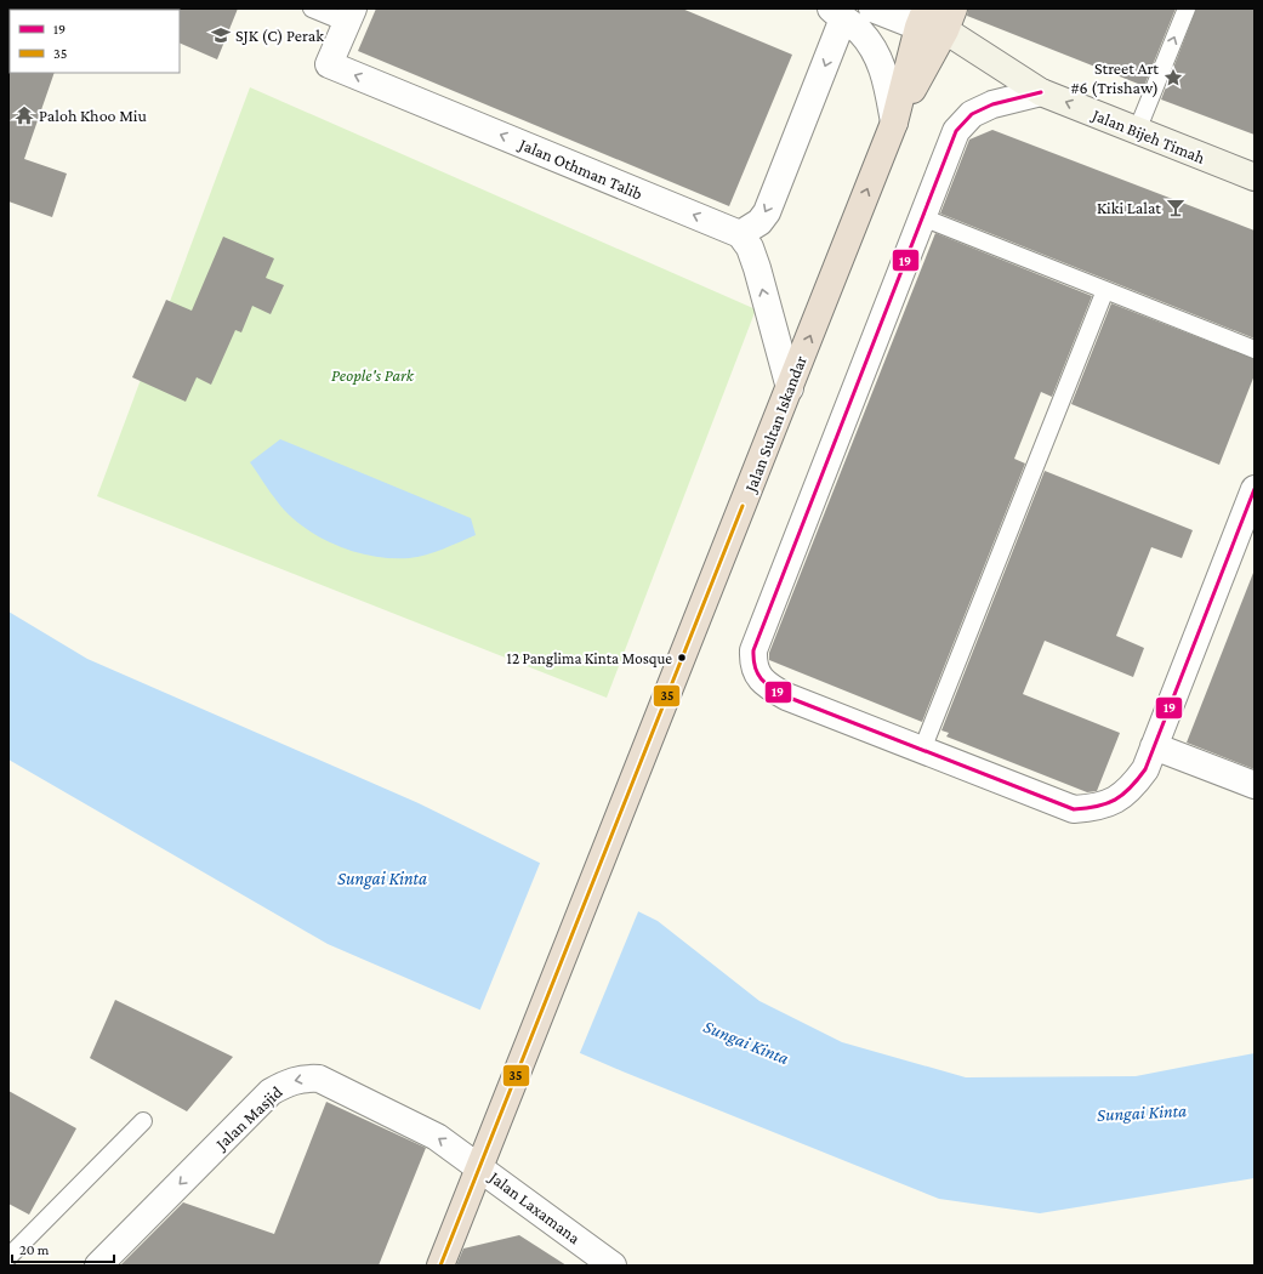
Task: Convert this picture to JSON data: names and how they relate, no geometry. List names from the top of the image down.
{
  "streets": {
    "highway": ["Jalan Sultan Iskandar"],
    "street": [
      "Jalan Bijeh Timah",
      "Jalan Othman Talib",
      "Jalan Masjid",
      "Jalan Laxamana"
    ]
  },
  "crossings": [
    ["Jalan Bijeh Timah", "Jalan Sultan Iskandar"],
    ["Jalan Sultan Iskandar", "Jalan Masjid"],
    ["Jalan Sultan Iskandar", "Jalan Laxamana"],
    ["Jalan Masjid", "Jalan Laxamana"]
  ],
  "one_way": ["Jalan Othman Talib", "Jalan Masjid"],
  "water": ["Sungai Kinta"],
  "parks": ["People's Park"],
  "places": {
    "school or university": ["SJK (C) Perak"],
    "place": ["Street Art #6 (Trishaw)"],
    "temple": ["Paloh Khoo Miu"],
    "bar": ["Kiki Lalat"],
    "other": ["12 Panglima Kinta Mosque"]
  },
  "lines": ["transit line 19", "transit line 35"],
  "legend": ["19", "35"],
  "scale_bar": "20 m"
}
